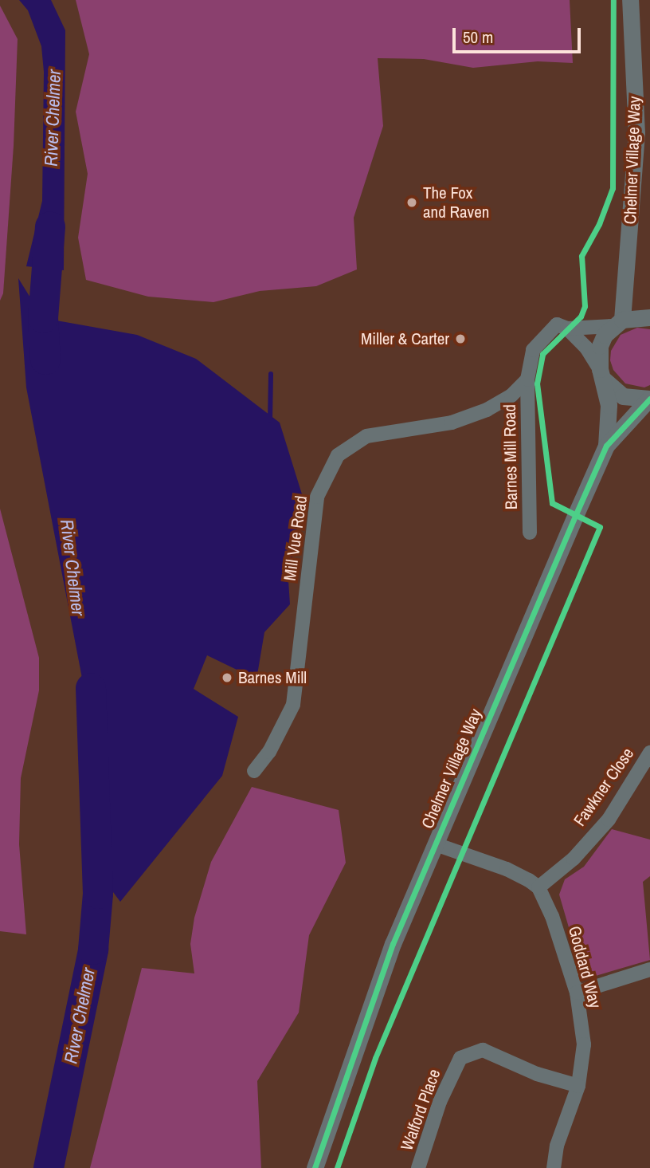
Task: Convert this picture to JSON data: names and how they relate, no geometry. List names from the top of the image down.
{
  "streets": {
    "street": [
      "Chelmer Village Way",
      "Barnes Mill Road",
      "Mill Vue Road",
      "Fawkner Close",
      "Goddard Way",
      "Walford Place"
    ]
  },
  "crossings": [
    ["Barnes Mill Road", "Mill Vue Road"],
    ["Fawkner Close", "Goddard Way"],
    ["Goddard Way", "Walford Place"]
  ],
  "water": ["River Chelmer"],
  "places": ["The Fox and Raven", "Miller & Carter", "Barnes Mill"],
  "scale_bar": "50 m"
}
